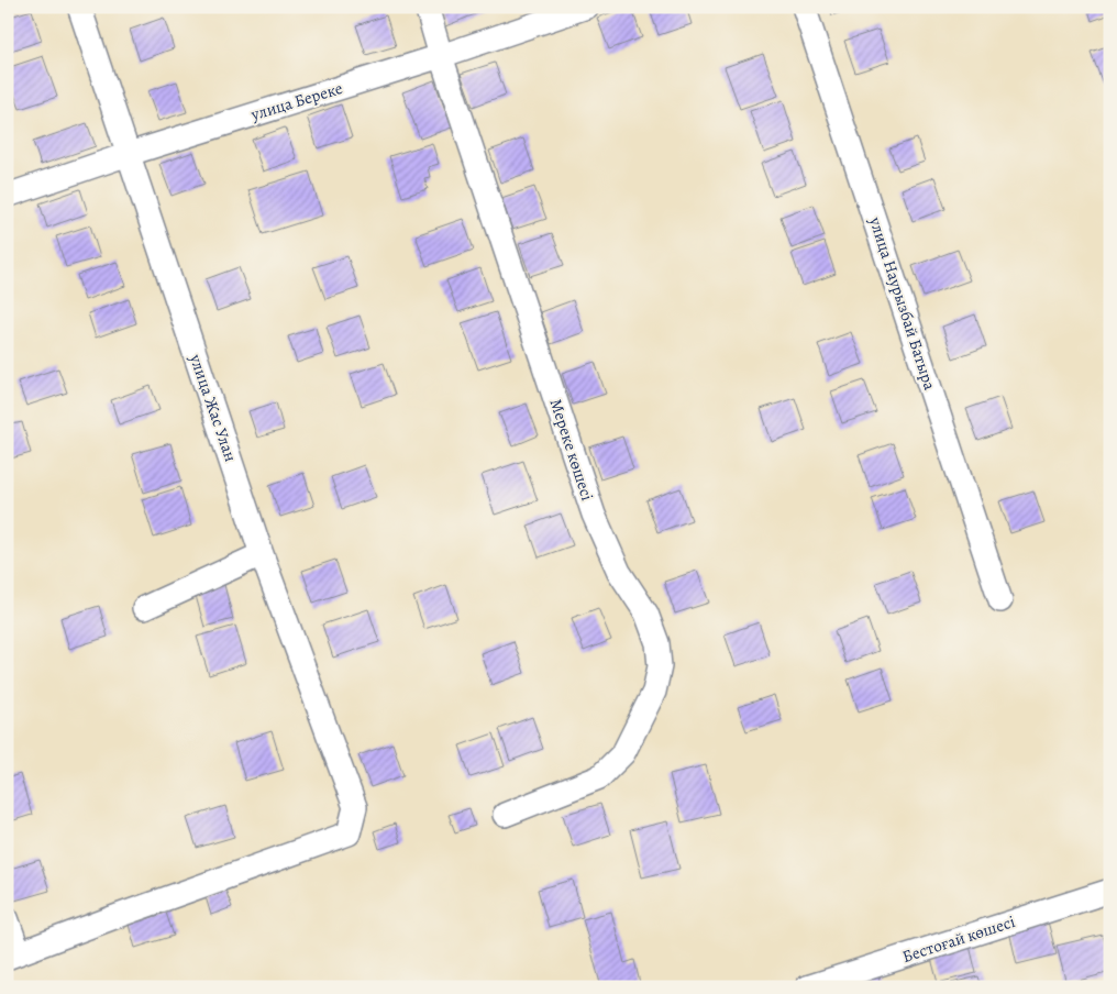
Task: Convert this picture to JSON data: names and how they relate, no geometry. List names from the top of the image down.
{
  "streets": {
    "street": [
      "улица Береке",
      "улица Наурызбай Батыра",
      "улица Жас Улан",
      "Мереке көшесі",
      "Бестоғай көшесі"
    ]
  },
  "crossings": [
    ["улица Береке", "улица Жас Улан"],
    ["улица Береке", "Мереке көшесі"]
  ]
}
